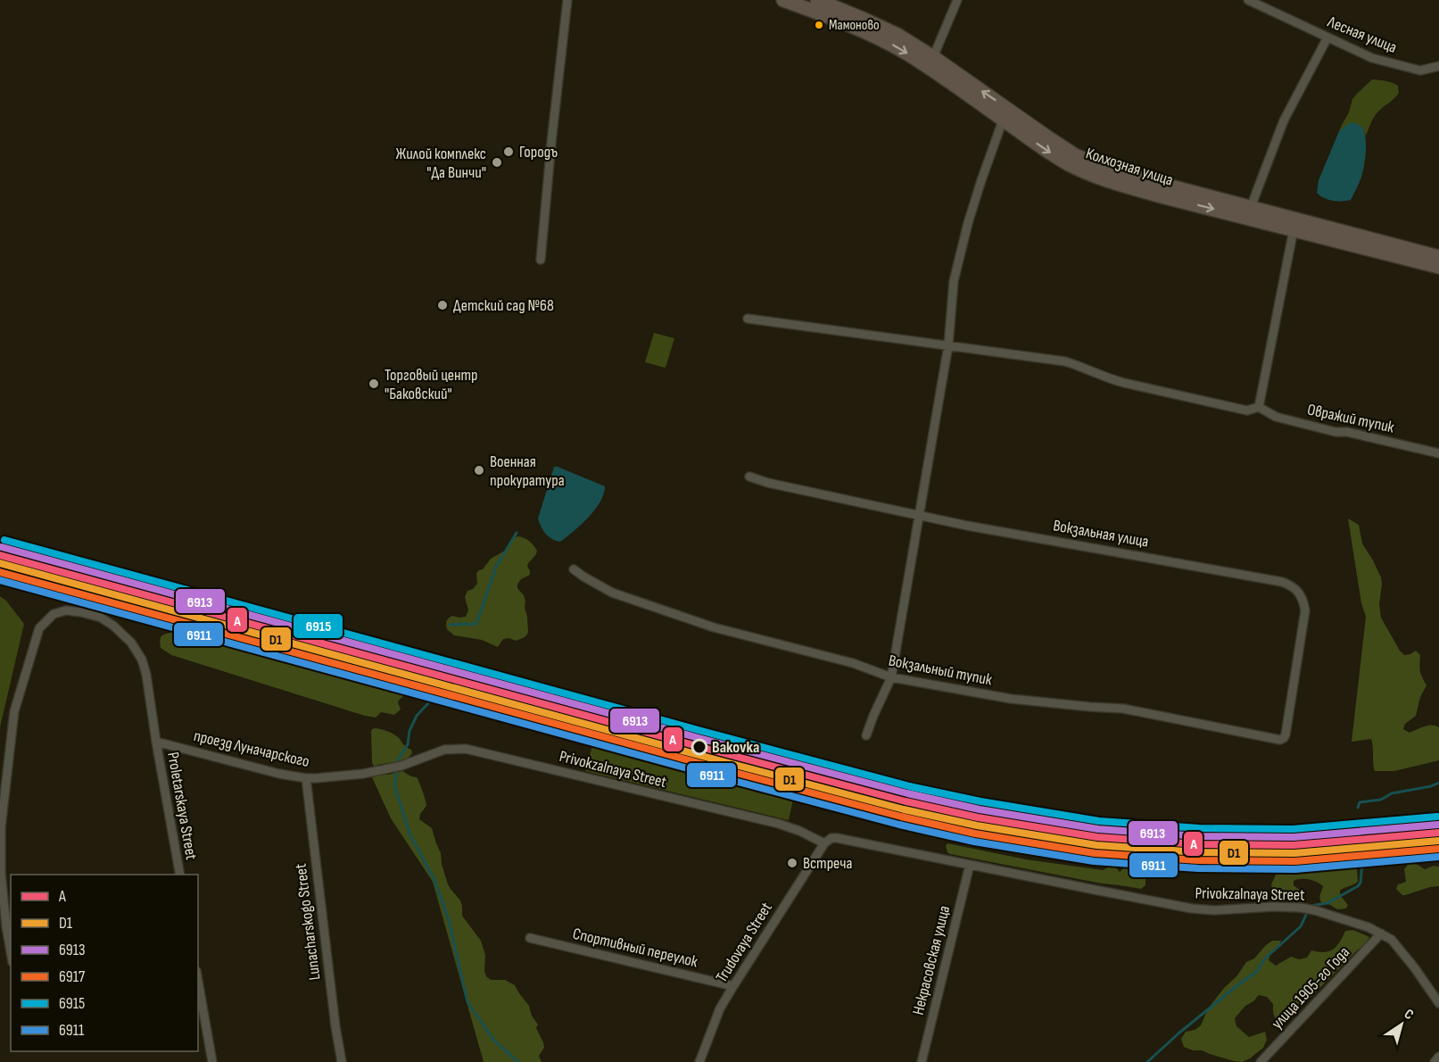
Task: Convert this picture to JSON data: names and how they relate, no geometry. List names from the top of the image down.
{
  "streets": {
    "main road": ["Колхозная улица"],
    "street": [
      "Лесная улица",
      "Овражий тупик",
      "Вокзальная улица",
      "Вокзальный тупик",
      "проезд Луначарского",
      "Privokzalnaya Street",
      "Proletarskaya Street",
      "Lunacharskogo Street",
      "Trudovaya Street",
      "Спортивный переулок",
      "Некрасовская улица",
      "улица 1905-го Года"
    ]
  },
  "crossings": [
    ["Вокзальная улица", "Вокзальный тупик"],
    ["проезд Луначарского", "Privokzalnaya Street"],
    ["проезд Луначарского", "Proletarskaya Street"],
    ["проезд Луначарского", "Lunacharskogo Street"],
    ["Privokzalnaya Street", "Trudovaya Street"],
    ["Privokzalnaya Street", "Некрасовская улица"],
    ["Privokzalnaya Street", "улица 1905-го Года"],
    ["Trudovaya Street", "Спортивный переулок"]
  ],
  "places": [
    "Мамоново",
    "Городъ",
    "Жилой комплекс \"Да Винчи\"",
    "Детский сад №68",
    "Торговый центр \"Баковский\"",
    "Военная прокуратура",
    "Bakovka",
    "Встреча"
  ],
  "lines": [
    "transit line 6915",
    "transit line 6913",
    "transit line A",
    "transit line D1",
    "transit line 6917",
    "transit line 6911"
  ],
  "legend": [
    "A",
    "D1",
    "6913",
    "6917",
    "6915",
    "6911"
  ],
  "north": "top right"
}
